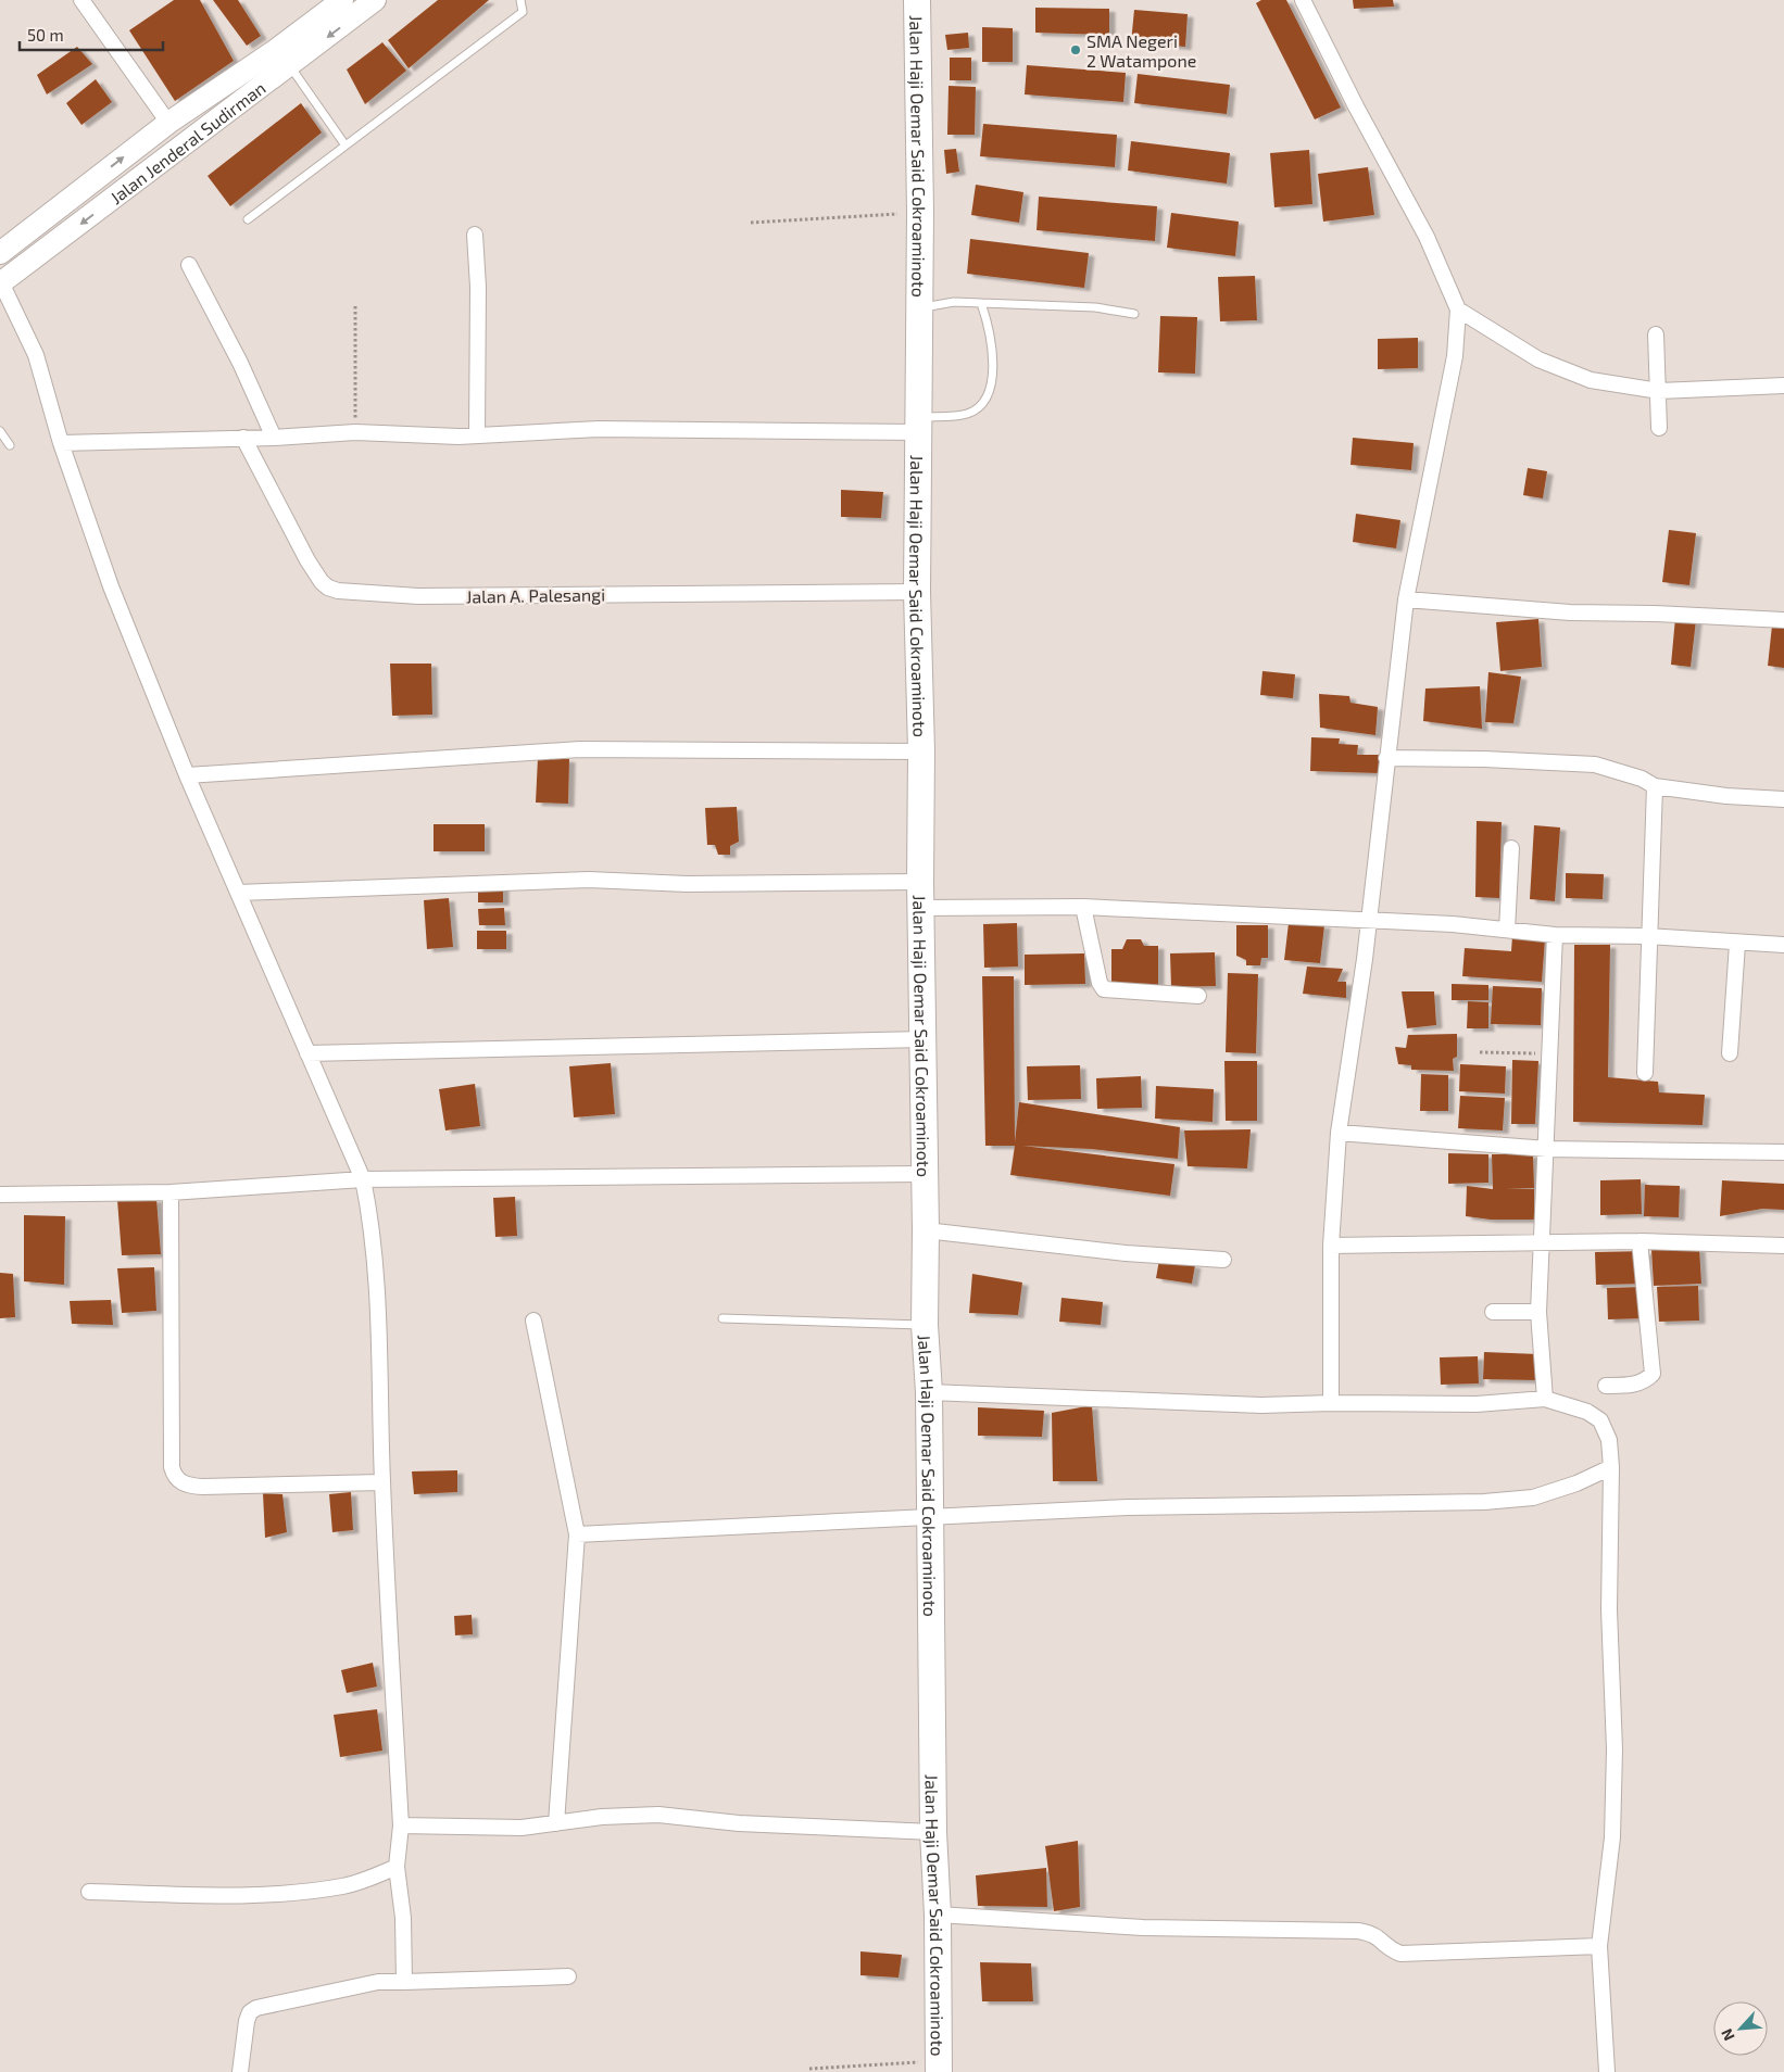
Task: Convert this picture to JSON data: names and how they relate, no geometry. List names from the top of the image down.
{
  "streets": {
    "highway": ["Jalan Haji Oemar Said Cokroaminoto"],
    "main road": ["Jalan Jenderal Sudirman"],
    "street": ["Jalan A. Palesangi"]
  },
  "crossings": [
    ["Jalan Haji Oemar Said Cokroaminoto", "Jalan A. Palesangi"]
  ],
  "places": ["SMA Negeri 2 Watampone"],
  "scale_bar": "50 m",
  "north": "bottom left"
}
